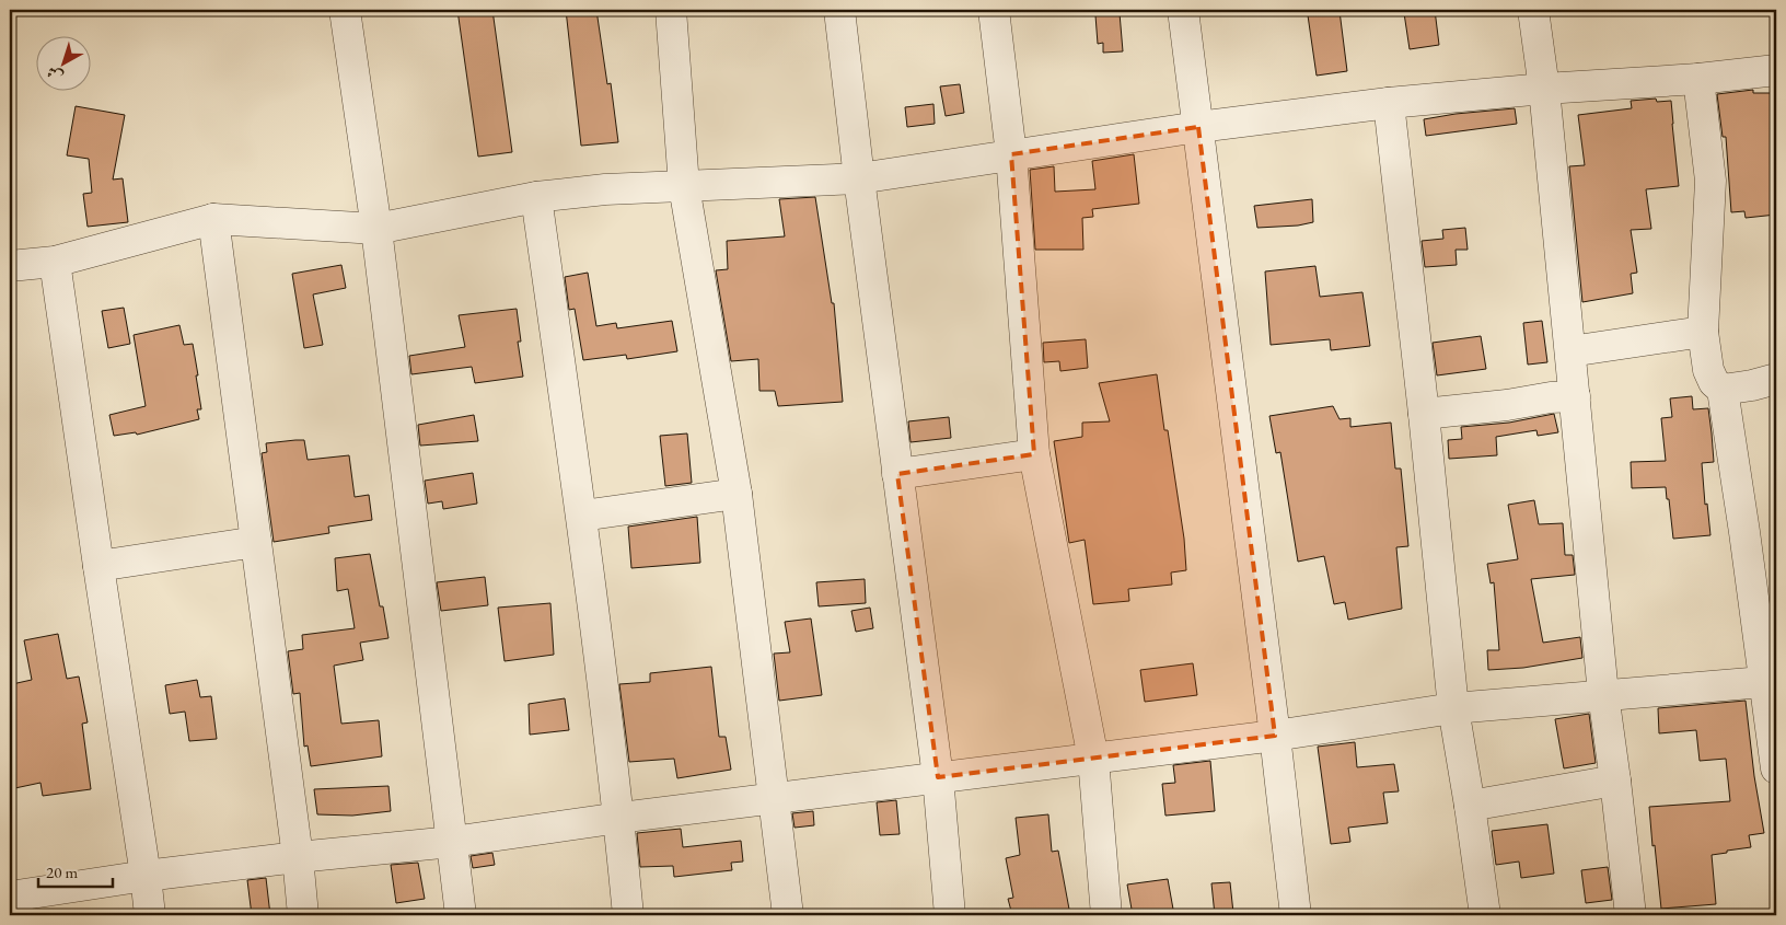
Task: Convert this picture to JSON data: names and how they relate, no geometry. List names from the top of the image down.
{
  "scale_bar": "20 m",
  "north": "bottom left"
}
